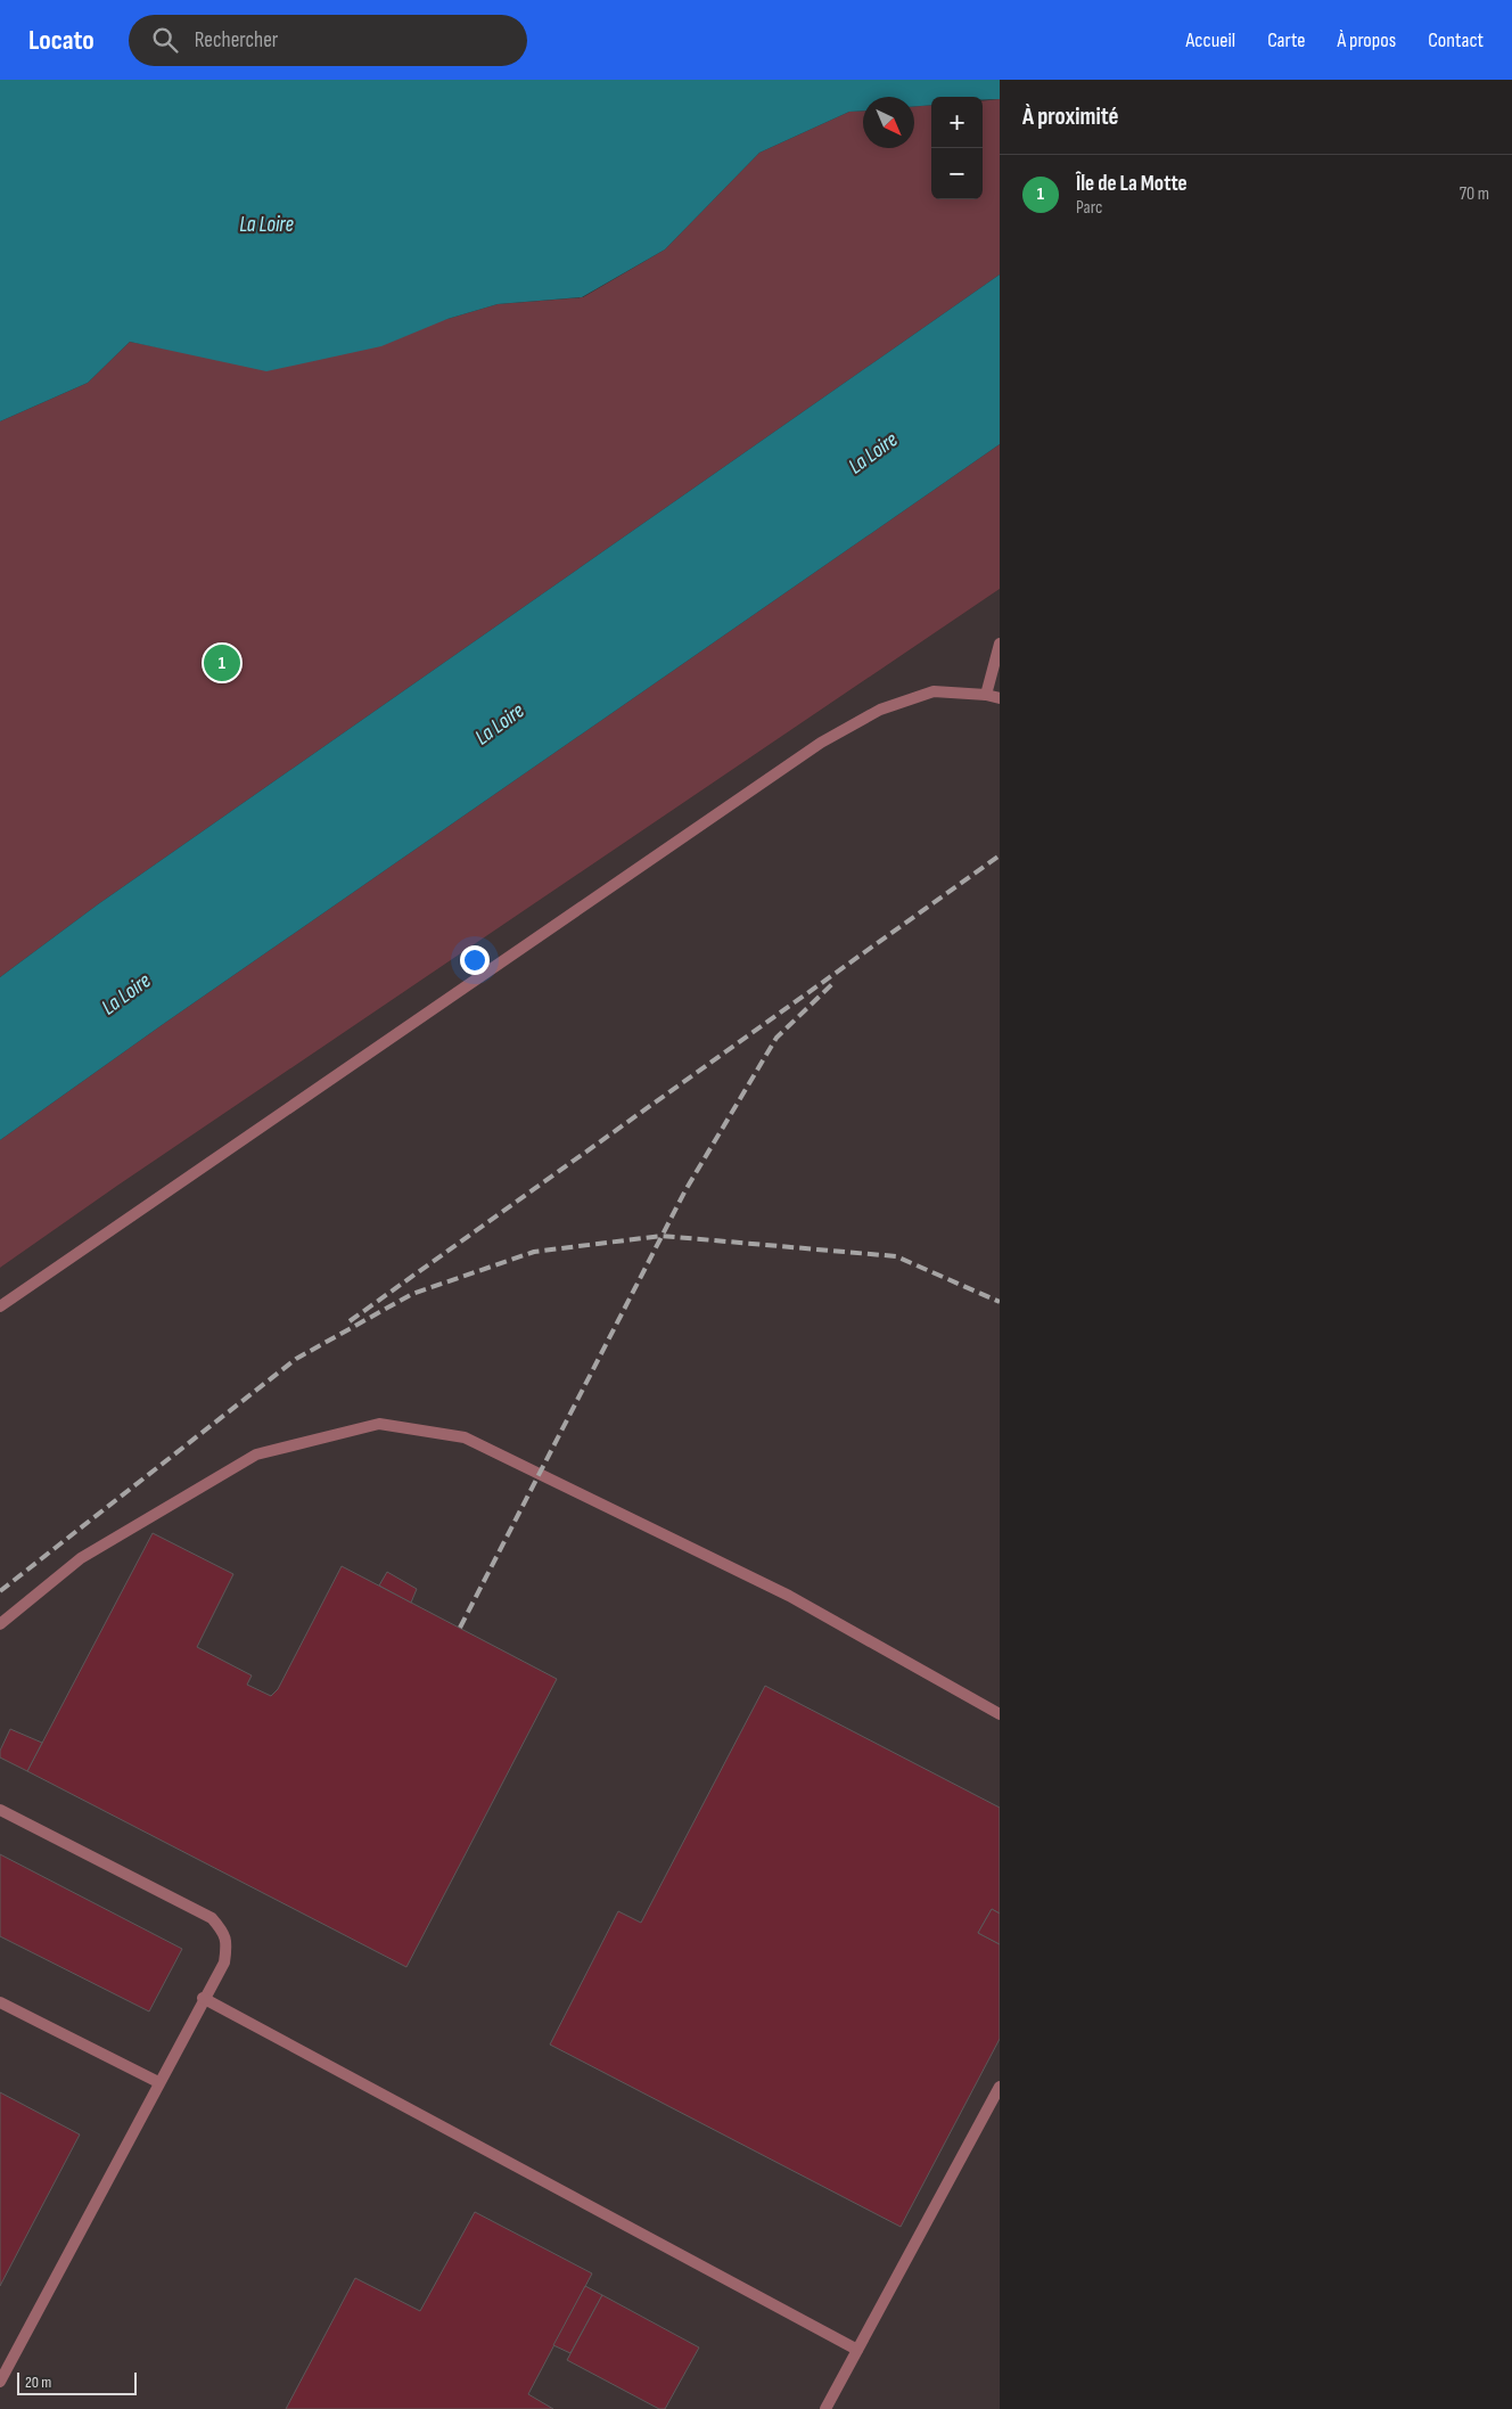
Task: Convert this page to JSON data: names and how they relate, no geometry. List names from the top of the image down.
{
  "water": ["La Loire"],
  "scale_bar": "20 m",
  "north": "bottom right",
  "page": {
    "header": "Locato",
    "search": "Rechercher",
    "nav": [
      "Accueil",
      "Carte",
      "À propos",
      "Contact"
    ],
    "heading": "À proximité",
    "map_buttons": ["+", "−"],
    "list": [
      {
        "mark": "1",
        "name": "Île de La Motte",
        "note": "Parc",
        "value": "70 m"
      }
    ],
    "pins": "1",
    "scale": "20 m"
  }
}
